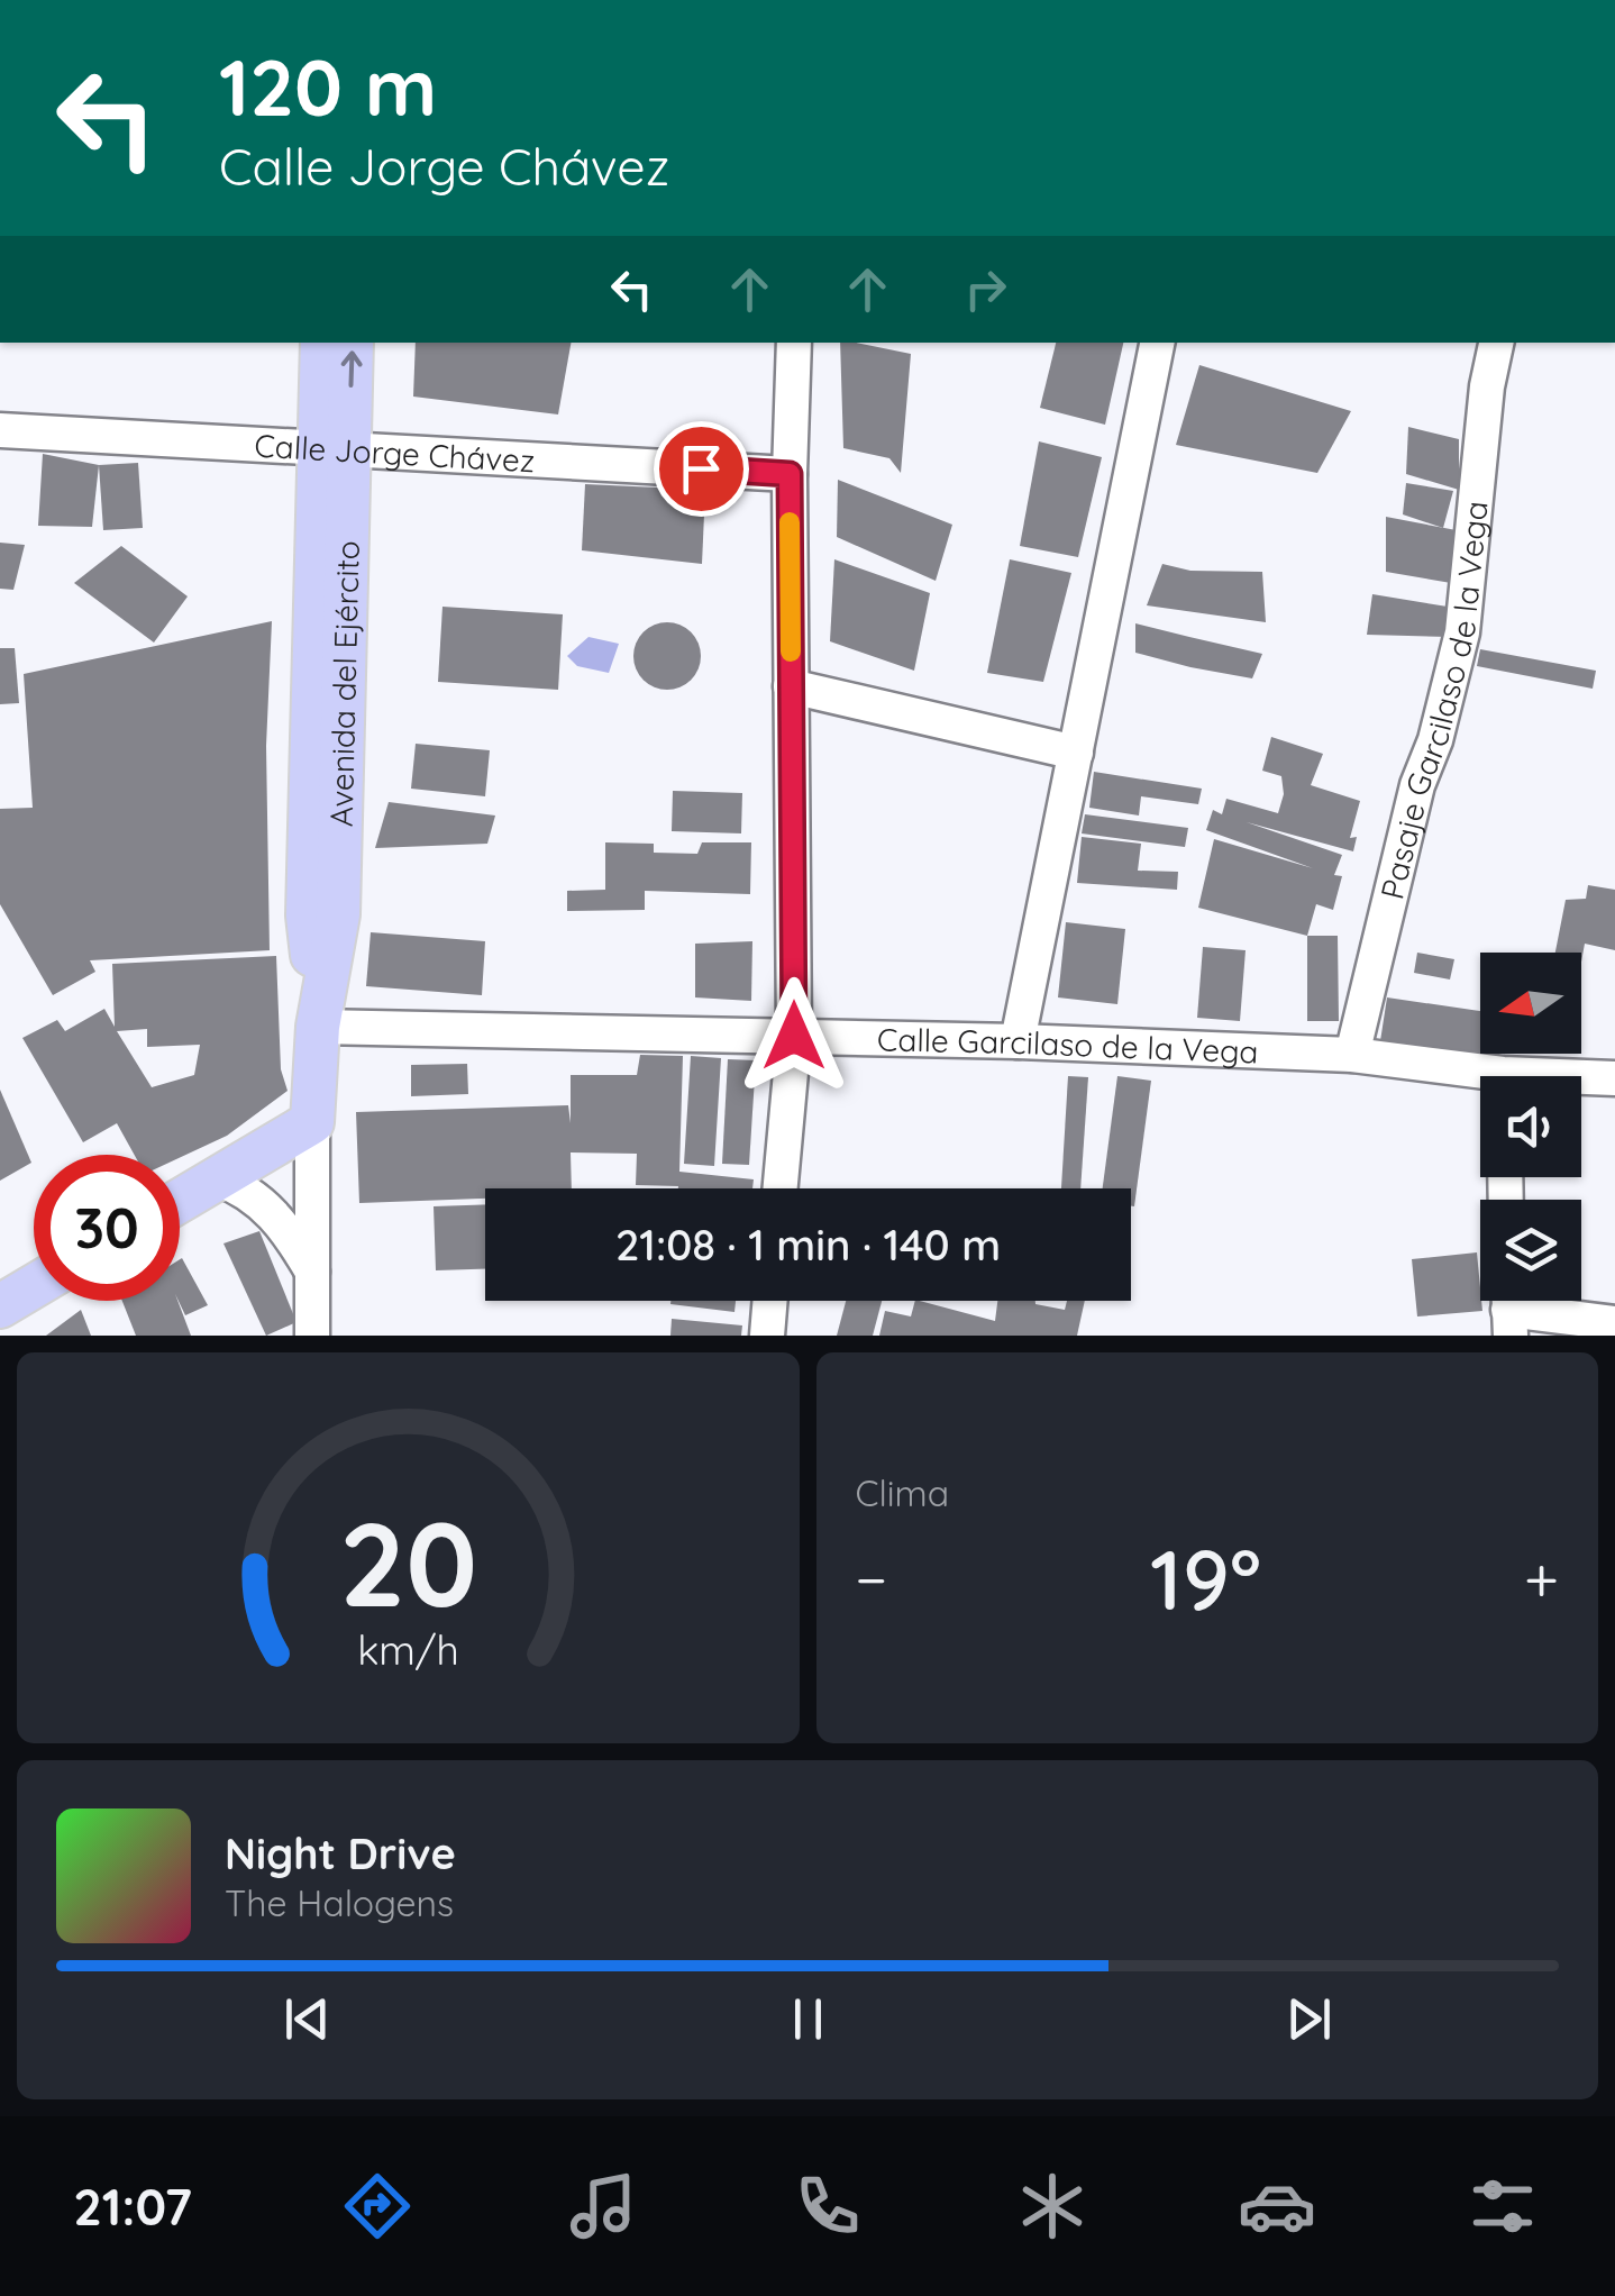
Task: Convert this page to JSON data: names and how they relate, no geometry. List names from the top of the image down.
{
  "streets": {
    "main road": ["Avenida del Ejército"],
    "street": ["Calle Jorge Chávez", "Pasaje Garcilaso de la Vega", "Calle Garcilaso de la Vega"]
  },
  "crossings": [
    ["Calle Jorge Chávez", "Avenida del Ejército"],
    ["Avenida del Ejército", "Calle Garcilaso de la Vega"],
    ["Pasaje Garcilaso de la Vega", "Calle Garcilaso de la Vega"]
  ],
  "north": "left",
  "page": {
    "turn": ["120 m", "Calle Jorge Chávez"],
    "limit": "30",
    "trip": "21:08 · 1 min · 140 m",
    "tile": "Clima",
    "heat": ["−", "19°", "+"],
    "song": ["Night Drive", "The Halogens"],
    "tabs": "21:07",
    "gauge": ["20", "km/h"]
  }
}
